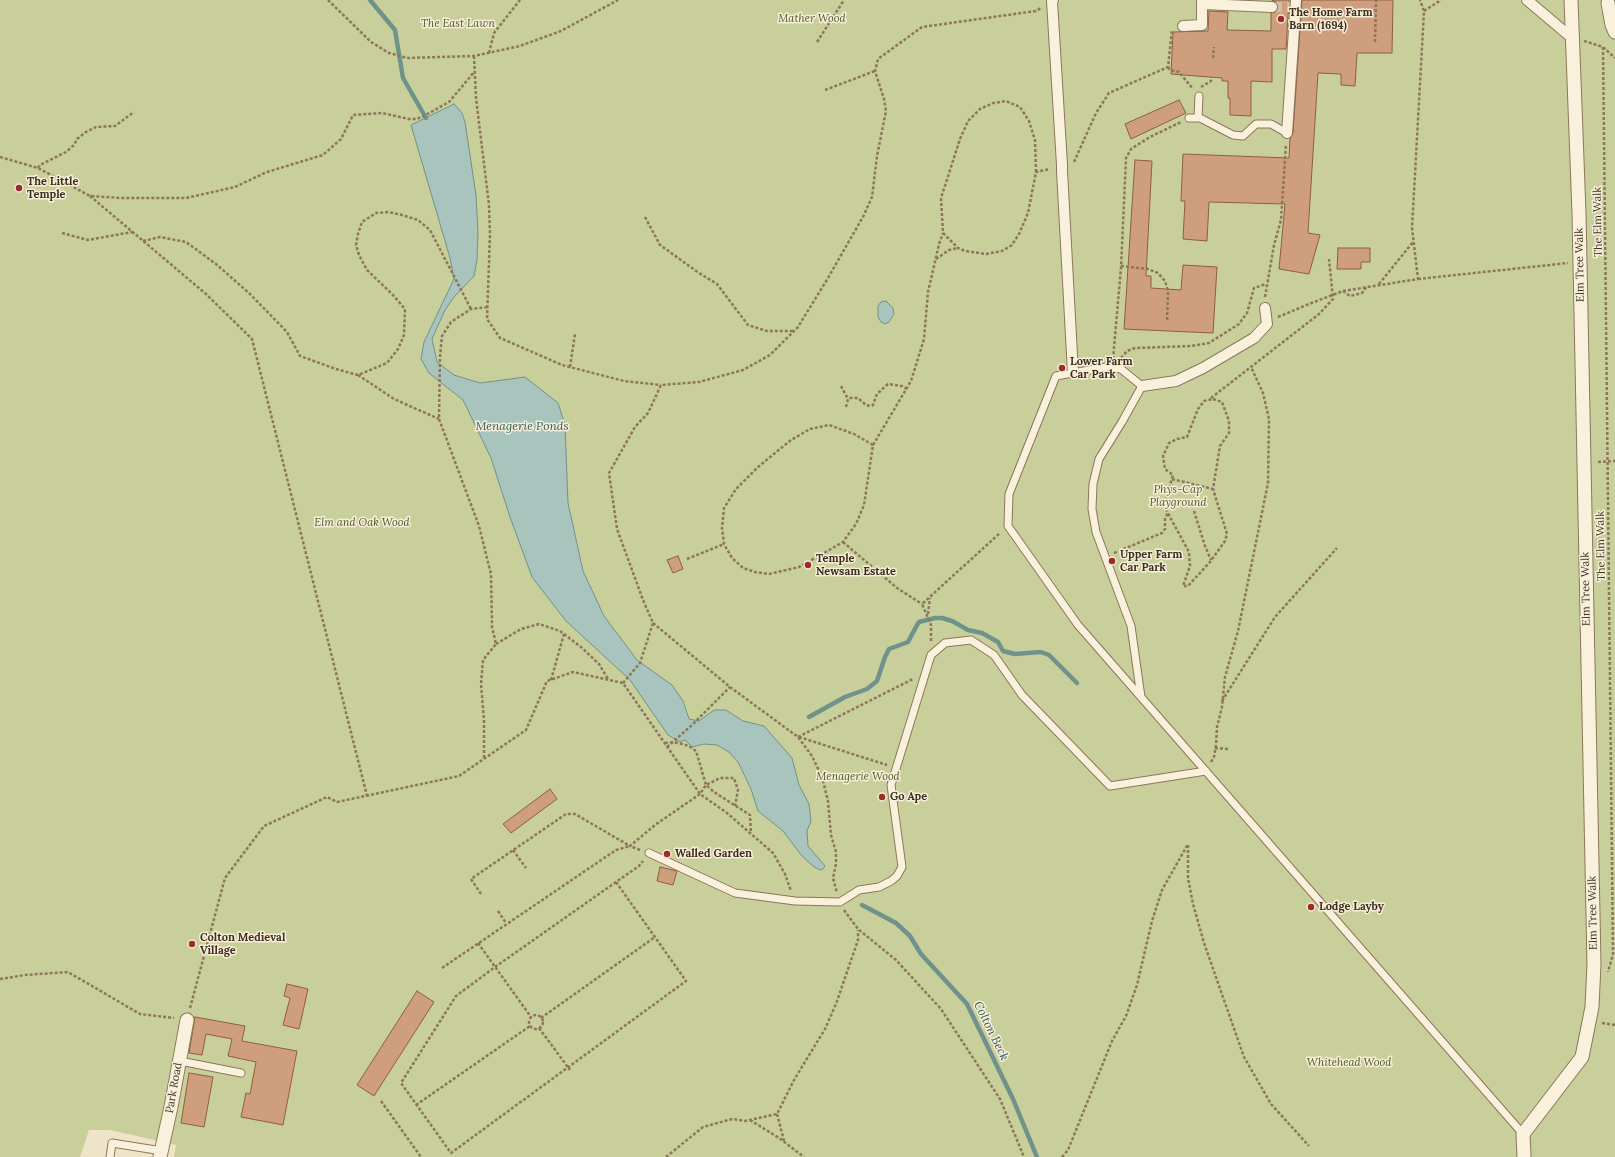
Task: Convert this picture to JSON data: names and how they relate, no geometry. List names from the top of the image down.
{
  "streets": {
    "street": ["Elm Tree Walk", "Park Road"],
    "path": ["The Elm Walk"]
  },
  "water": ["Menagerie Ponds", "Colton Beck"],
  "parks": [
    "Mather Wood",
    "The East Lawn",
    "Phys-Cap Playground",
    "Elm and Oak Wood",
    "Menagerie Wood",
    "Whitehead Wood"
  ],
  "places": [
    "The Home Farm Barn (1694)",
    "The Little Temple",
    "Lower Farm Car Park",
    "Upper Farm Car Park",
    "Temple Newsam Estate",
    "Go Ape",
    "Walled Garden",
    "Lodge Layby",
    "Colton Medieval Village"
  ]
}
